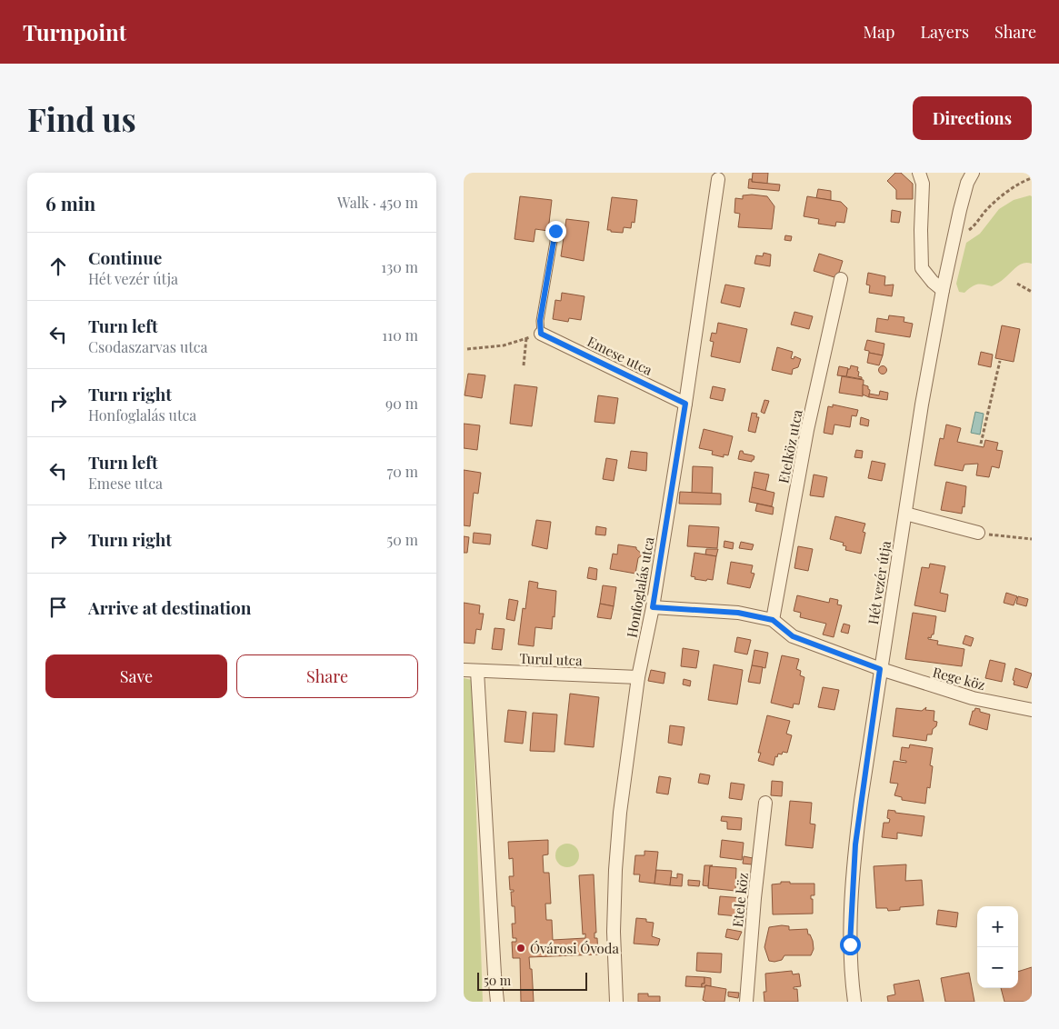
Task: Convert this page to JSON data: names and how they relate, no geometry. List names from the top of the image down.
{
  "streets": {
    "street": [
      "Emese utca",
      "Etelköz utca",
      "Hét vezér útja",
      "Honfoglalás utca",
      "Turul utca",
      "Rege köz",
      "Etele köz"
    ]
  },
  "crossings": [
    ["Emese utca", "Honfoglalás utca"],
    ["Etelköz utca", "Rege köz"],
    ["Hét vezér útja", "Rege köz"],
    ["Honfoglalás utca", "Turul utca"]
  ],
  "places": ["Óvárosi Óvoda"],
  "scale_bar": "50 m",
  "page": {
    "header": "Turnpoint",
    "nav": ["Map", "Layers", "Share"],
    "buttons": [
      "Directions",
      ["Save", "Share"]
    ],
    "title": "Find us",
    "heading": ["6 min", "Walk · 450 m"],
    "list": [
      ["Continue", "Hét vezér útja", "130 m"],
      ["Turn left", "Csodaszarvas utca", "110 m"],
      ["Turn right", "Honfoglalás utca", "90 m"],
      ["Turn left", "Emese utca", "70 m"],
      ["Turn right", "50 m"],
      "Arrive at destination"
    ],
    "map_buttons": ["+", "−"],
    "scale": "50 m"
  }
}
